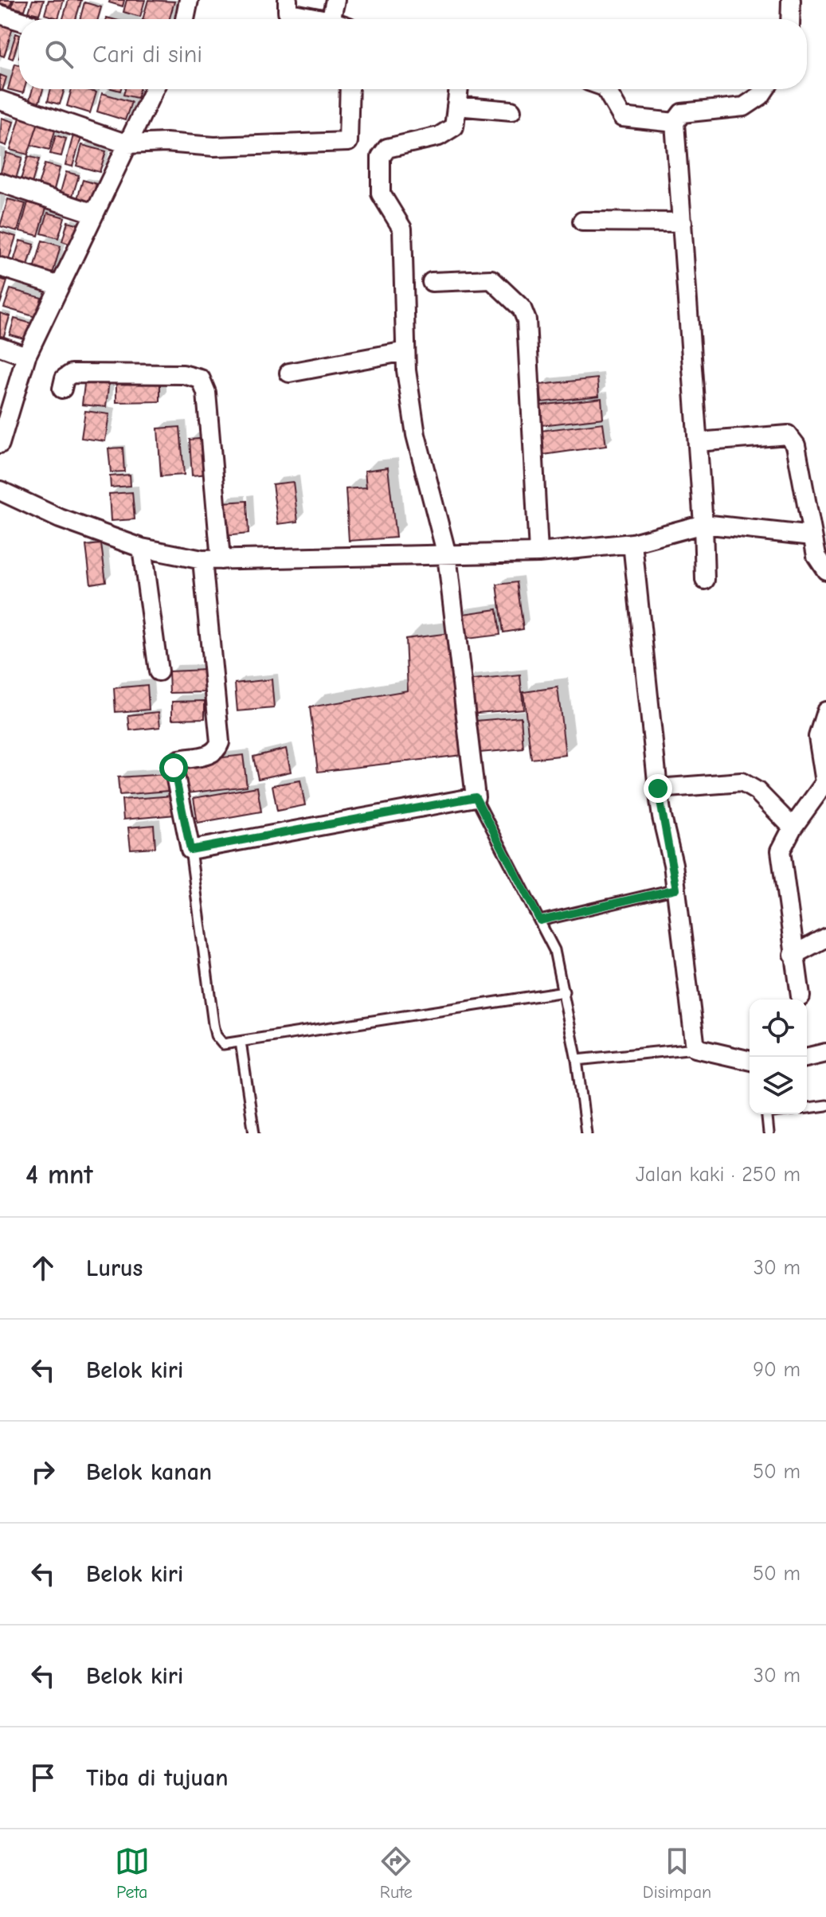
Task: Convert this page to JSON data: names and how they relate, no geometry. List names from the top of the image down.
{
  "page": {
    "search": "Cari di sini",
    "heading": ["4 mnt", "Jalan kaki · 250 m"],
    "list": [
      ["Lurus", "30 m"],
      ["Belok kiri", "90 m"],
      ["Belok kanan", "50 m"],
      ["Belok kiri", "50 m"],
      ["Belok kiri", "30 m"],
      "Tiba di tujuan"
    ],
    "nav": ["Peta", "Rute", "Disimpan"]
  }
}
